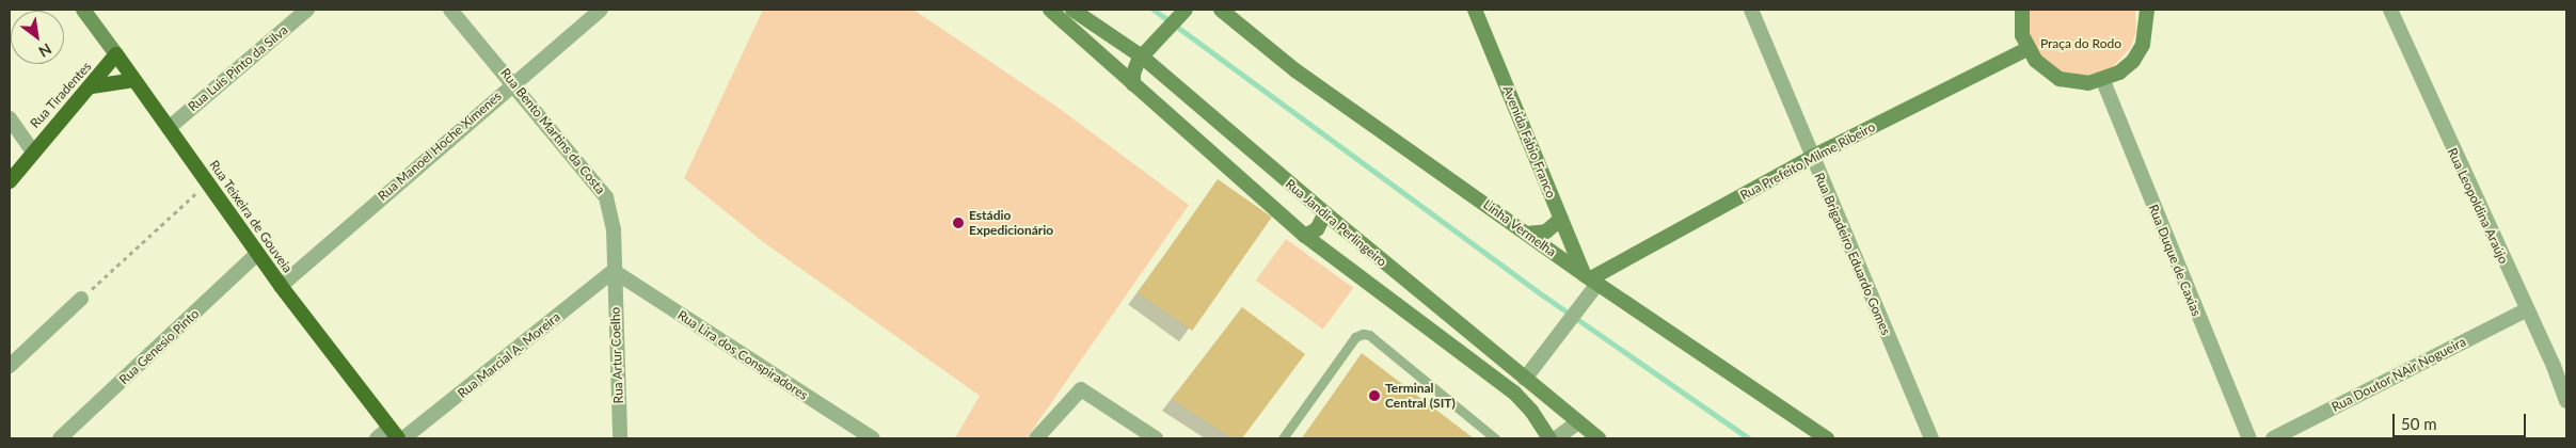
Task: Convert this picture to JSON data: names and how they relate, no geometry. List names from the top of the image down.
{
  "streets": {
    "highway": ["Rua Tiradentes", "Rua Teixeira de Gouveia"],
    "main road": [
      "Avenida Fabio Franco",
      "Rua Prefeito Milme Ribeiro",
      "Rua Jandira Perlingeiro",
      "Linha Vermelha"
    ],
    "street": [
      "Rua Luis Pinto da Silva",
      "Rua Bento Martins da Costa",
      "Rua Manoel Hoche Ximenes",
      "Rua Leopoldina Araújo",
      "Rua Brigadeiro Eduardo Gomes",
      "Rua Duque de Caxias",
      "Rua Genesio Pinto",
      "Rua Marcial A. Moreira",
      "Rua Artur Coelho",
      "Rua Lira dos Conspiradores",
      "Rua Doutor NAir Nogueira"
    ]
  },
  "crossings": [
    ["Rua Luis Pinto da Silva", "Rua Teixeira de Gouveia"],
    ["Rua Tiradentes", "Rua Teixeira de Gouveia"],
    ["Rua Bento Martins da Costa", "Rua Manoel Hoche Ximenes"],
    ["Rua Bento Martins da Costa", "Rua Marcial A. Moreira"],
    ["Rua Bento Martins da Costa", "Rua Artur Coelho"],
    ["Rua Bento Martins da Costa", "Rua Lira dos Conspiradores"],
    ["Avenida Fabio Franco", "Rua Prefeito Milme Ribeiro"],
    ["Avenida Fabio Franco", "Linha Vermelha"],
    ["Rua Manoel Hoche Ximenes", "Rua Teixeira de Gouveia"],
    ["Rua Prefeito Milme Ribeiro", "Linha Vermelha"],
    ["Rua Prefeito Milme Ribeiro", "Rua Brigadeiro Eduardo Gomes"],
    ["Rua Leopoldina Araújo", "Rua Doutor NAir Nogueira"],
    ["Rua Teixeira de Gouveia", "Rua Genesio Pinto"],
    ["Rua Marcial A. Moreira", "Rua Artur Coelho"],
    ["Rua Marcial A. Moreira", "Rua Lira dos Conspiradores"],
    ["Rua Artur Coelho", "Rua Lira dos Conspiradores"]
  ],
  "parks": ["Praça do Rodo"],
  "places": ["Estádio Expedicionário", "Terminal Central (SIT)"],
  "scale_bar": "50 m",
  "north": "bottom right"
}
